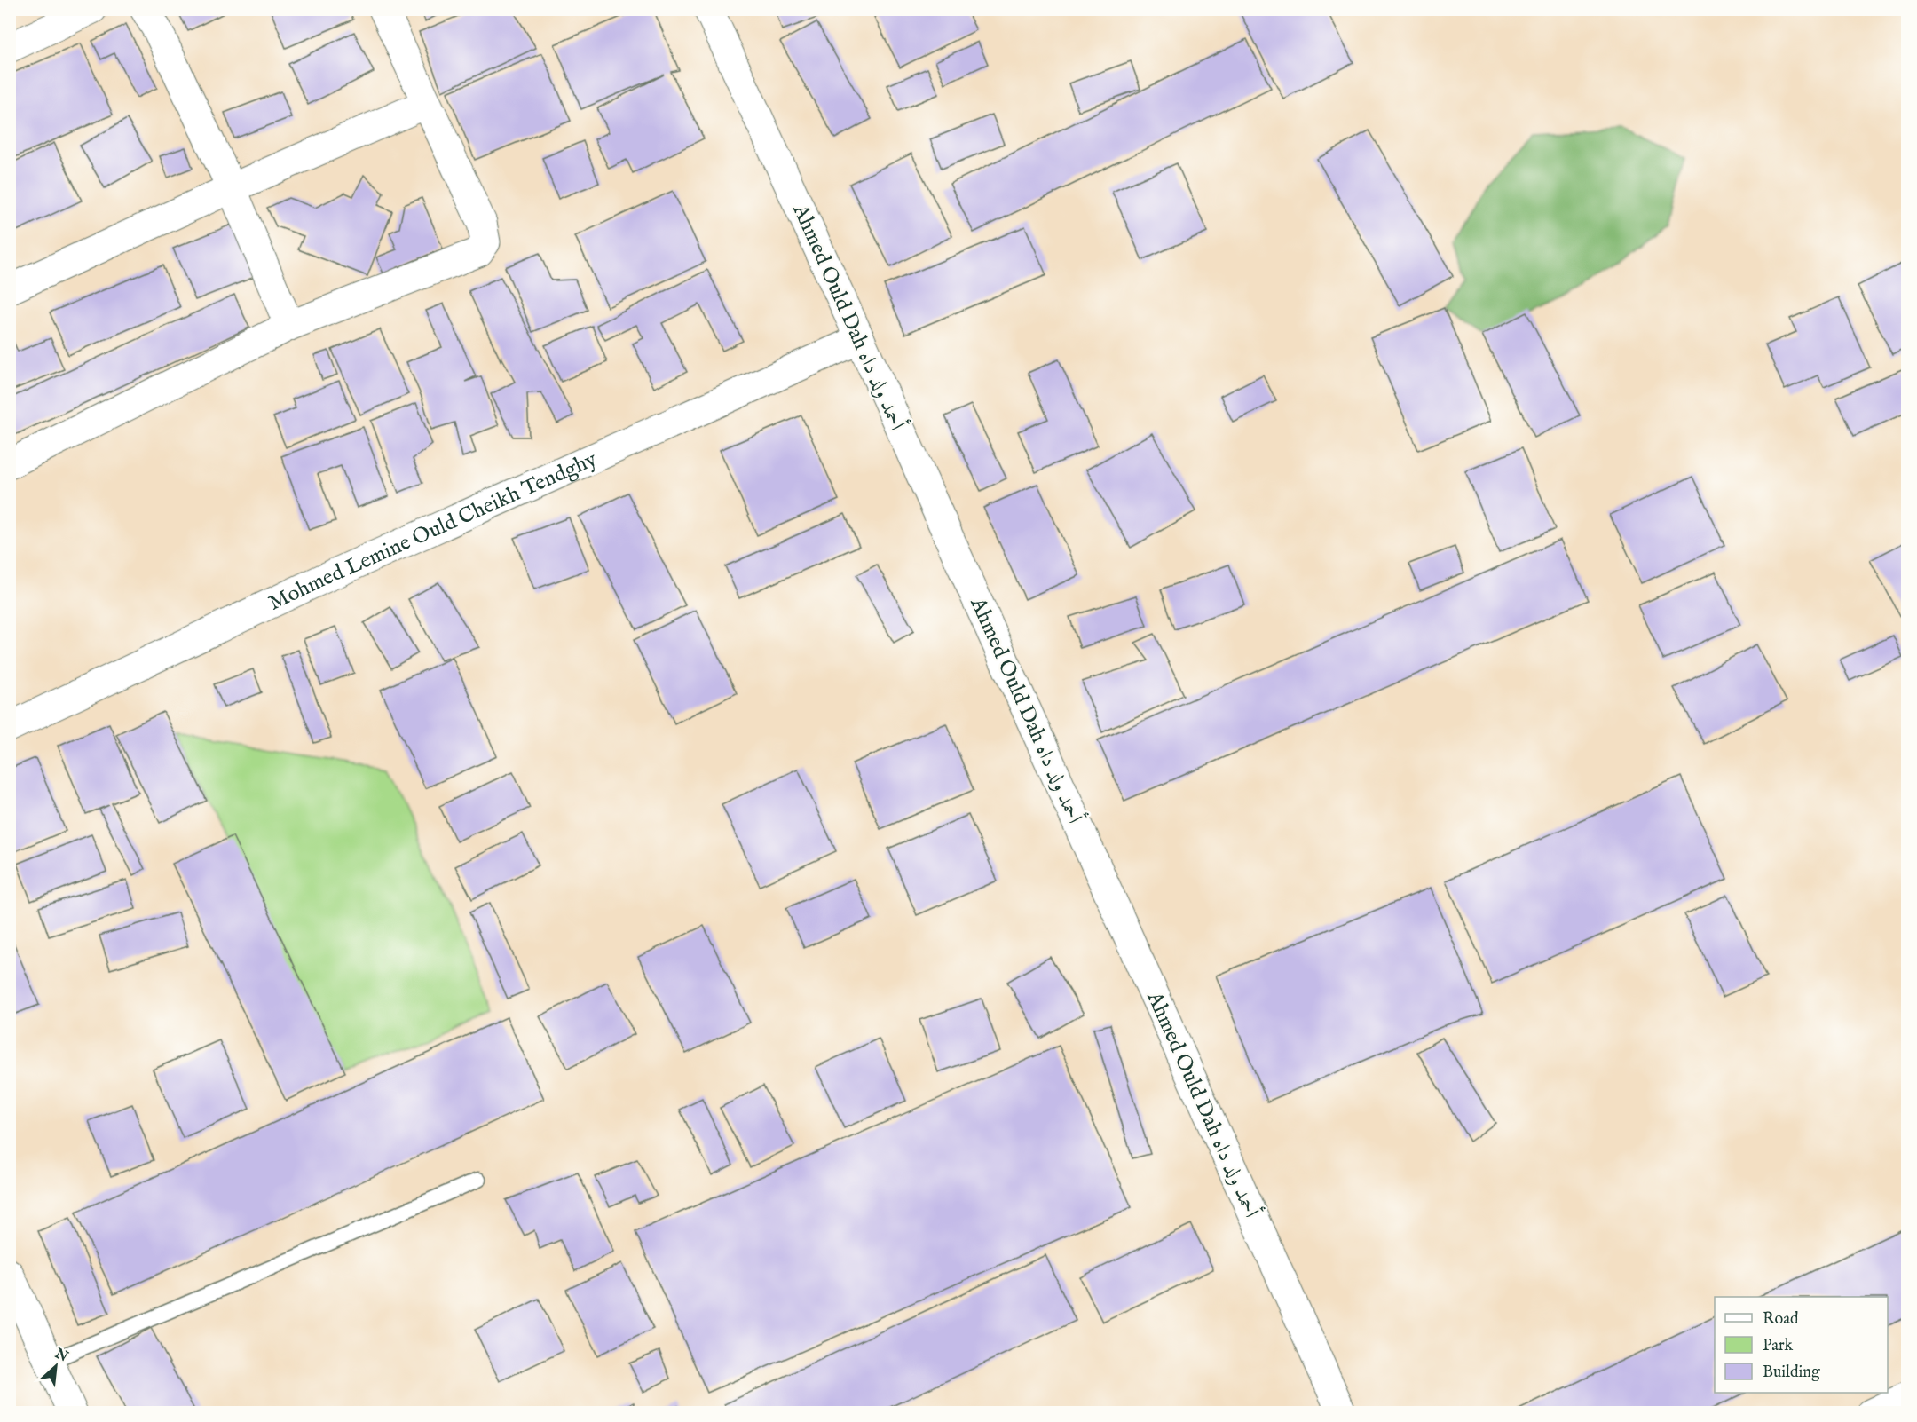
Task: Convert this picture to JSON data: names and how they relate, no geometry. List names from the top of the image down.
{
  "streets": {
    "main road": ["Ahmed Ould Dah أحمد ولد داه", "Mohmed Lemine Ould Cheikh Tendghy"]
  },
  "crossings": [
    ["Ahmed Ould Dah أحمد ولد داه", "Mohmed Lemine Ould Cheikh Tendghy"]
  ],
  "legend": ["Road", "Park", "Building"],
  "north": "top right"
}
